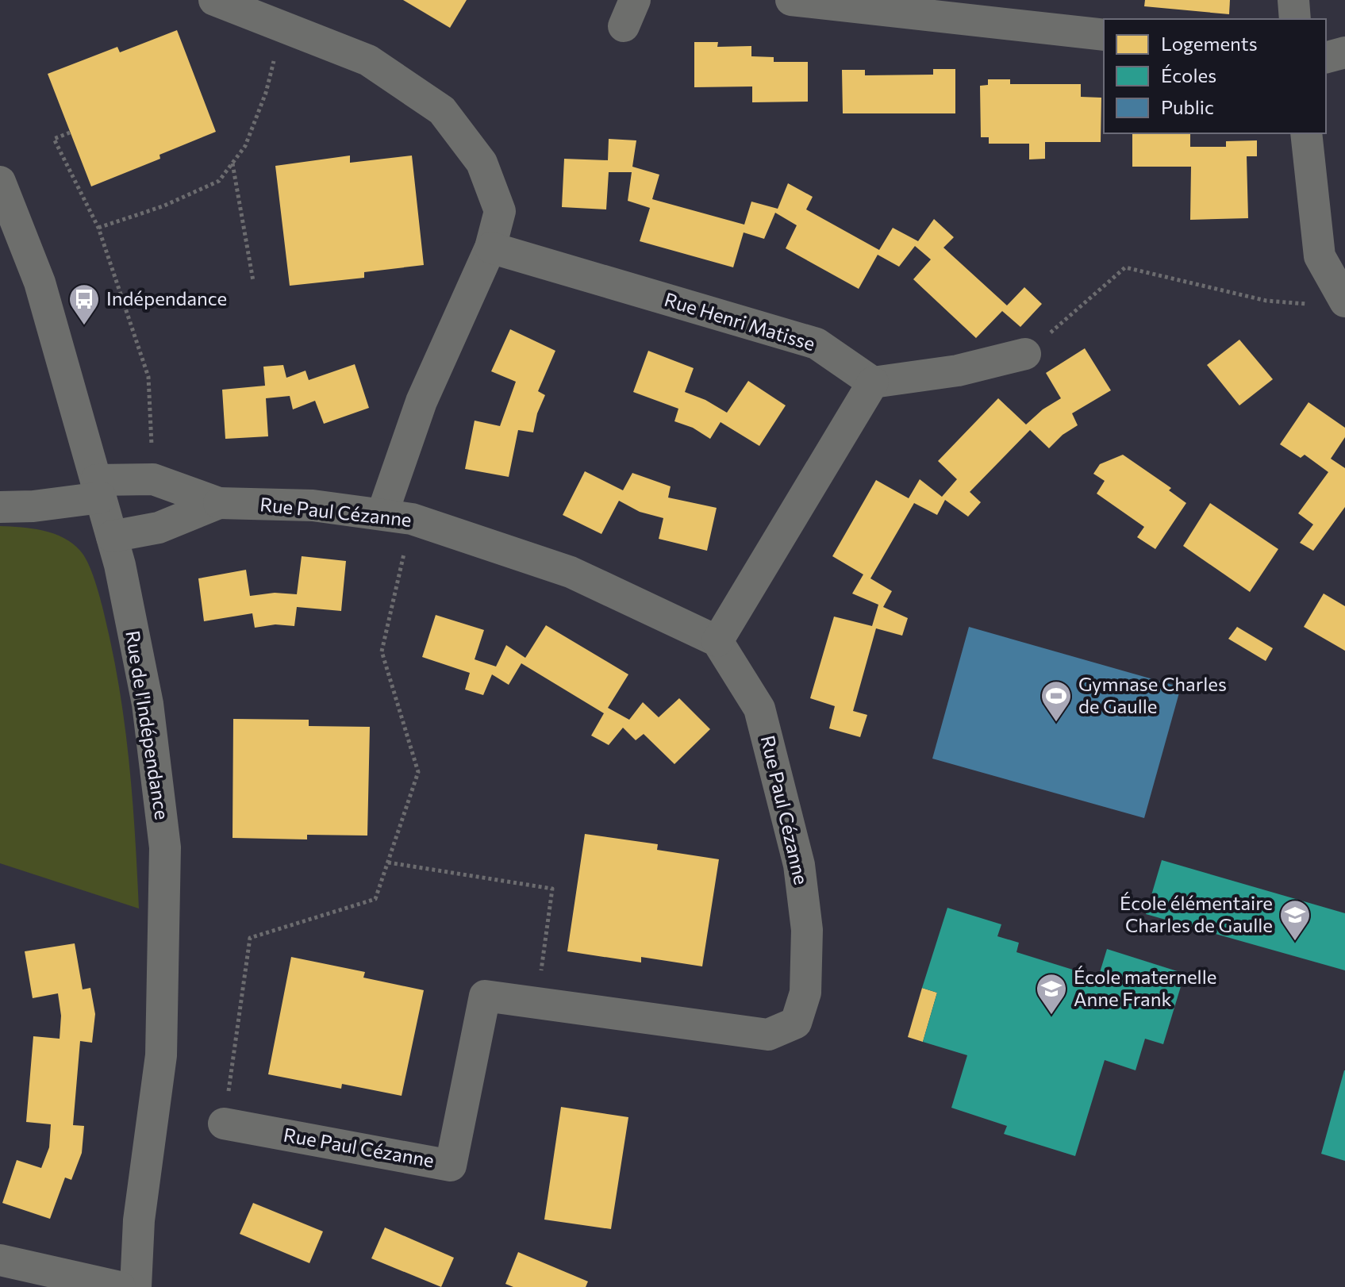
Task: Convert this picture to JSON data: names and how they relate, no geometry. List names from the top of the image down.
{
  "streets": {
    "street": ["Rue Henri Matisse", "Rue Paul Cézanne", "Rue de l'Indépendance"]
  },
  "places": {
    "bus stop": ["Indépendance"],
    "sports": ["Gymnase Charles de Gaulle"],
    "school or university": ["École élémentaire Charles de Gaulle", "École maternelle Anne Frank"]
  },
  "legend": ["Logements", "Écoles", "Public"]
}
